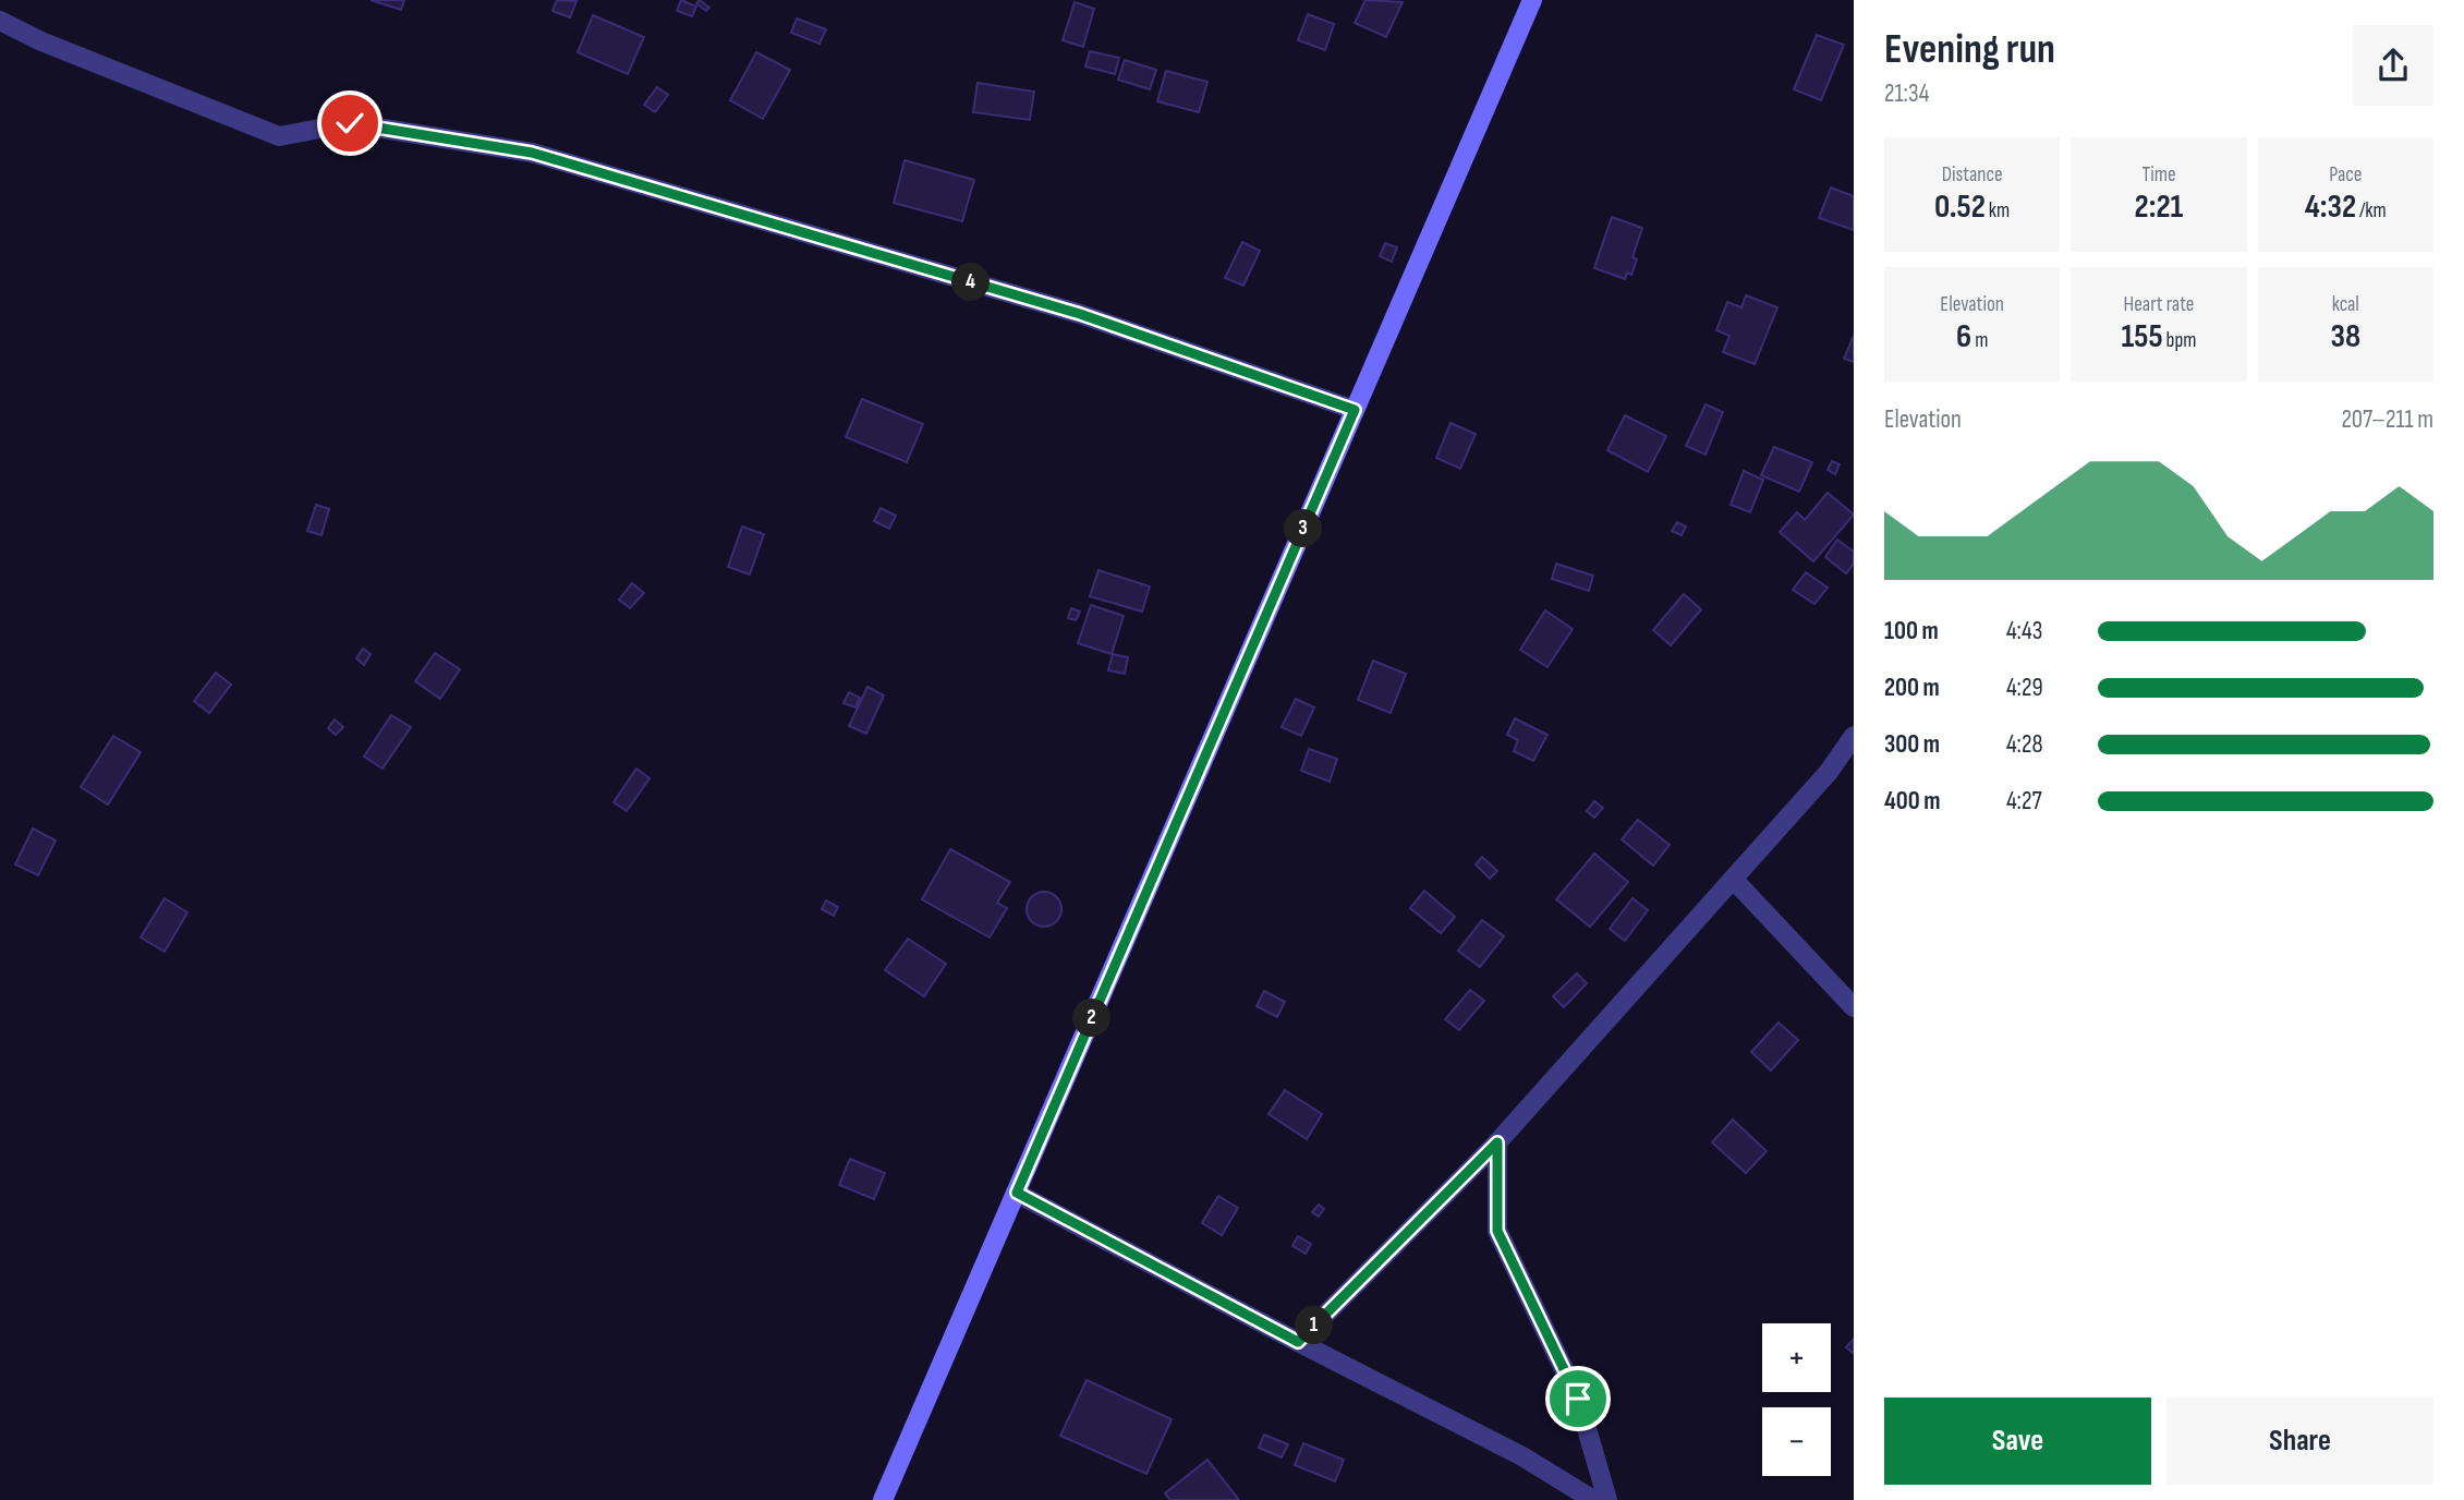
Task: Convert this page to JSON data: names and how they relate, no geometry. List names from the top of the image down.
{
  "page": {
    "heading": ["Evening run", "21:34"],
    "stats": [
      ["Distance", "0.52 km"],
      ["Time", "2:21"],
      ["Pace", "4:32 /km"],
      ["Elevation", "6 m"],
      ["Heart rate", "155 bpm"],
      ["kcal", "38"]
    ],
    "pins": [
      "4",
      "3",
      "2",
      "1"
    ],
    "chart": ["Elevation", "207–211 m"],
    "list": [
      {
        "name": "100 m",
        "note": "4:43"
      },
      {
        "name": "200 m",
        "note": "4:29"
      },
      {
        "name": "300 m",
        "note": "4:28"
      },
      {
        "name": "400 m",
        "note": "4:27"
      }
    ],
    "map_buttons": ["+", "−"],
    "buttons": ["Save", "Share"]
  }
}
